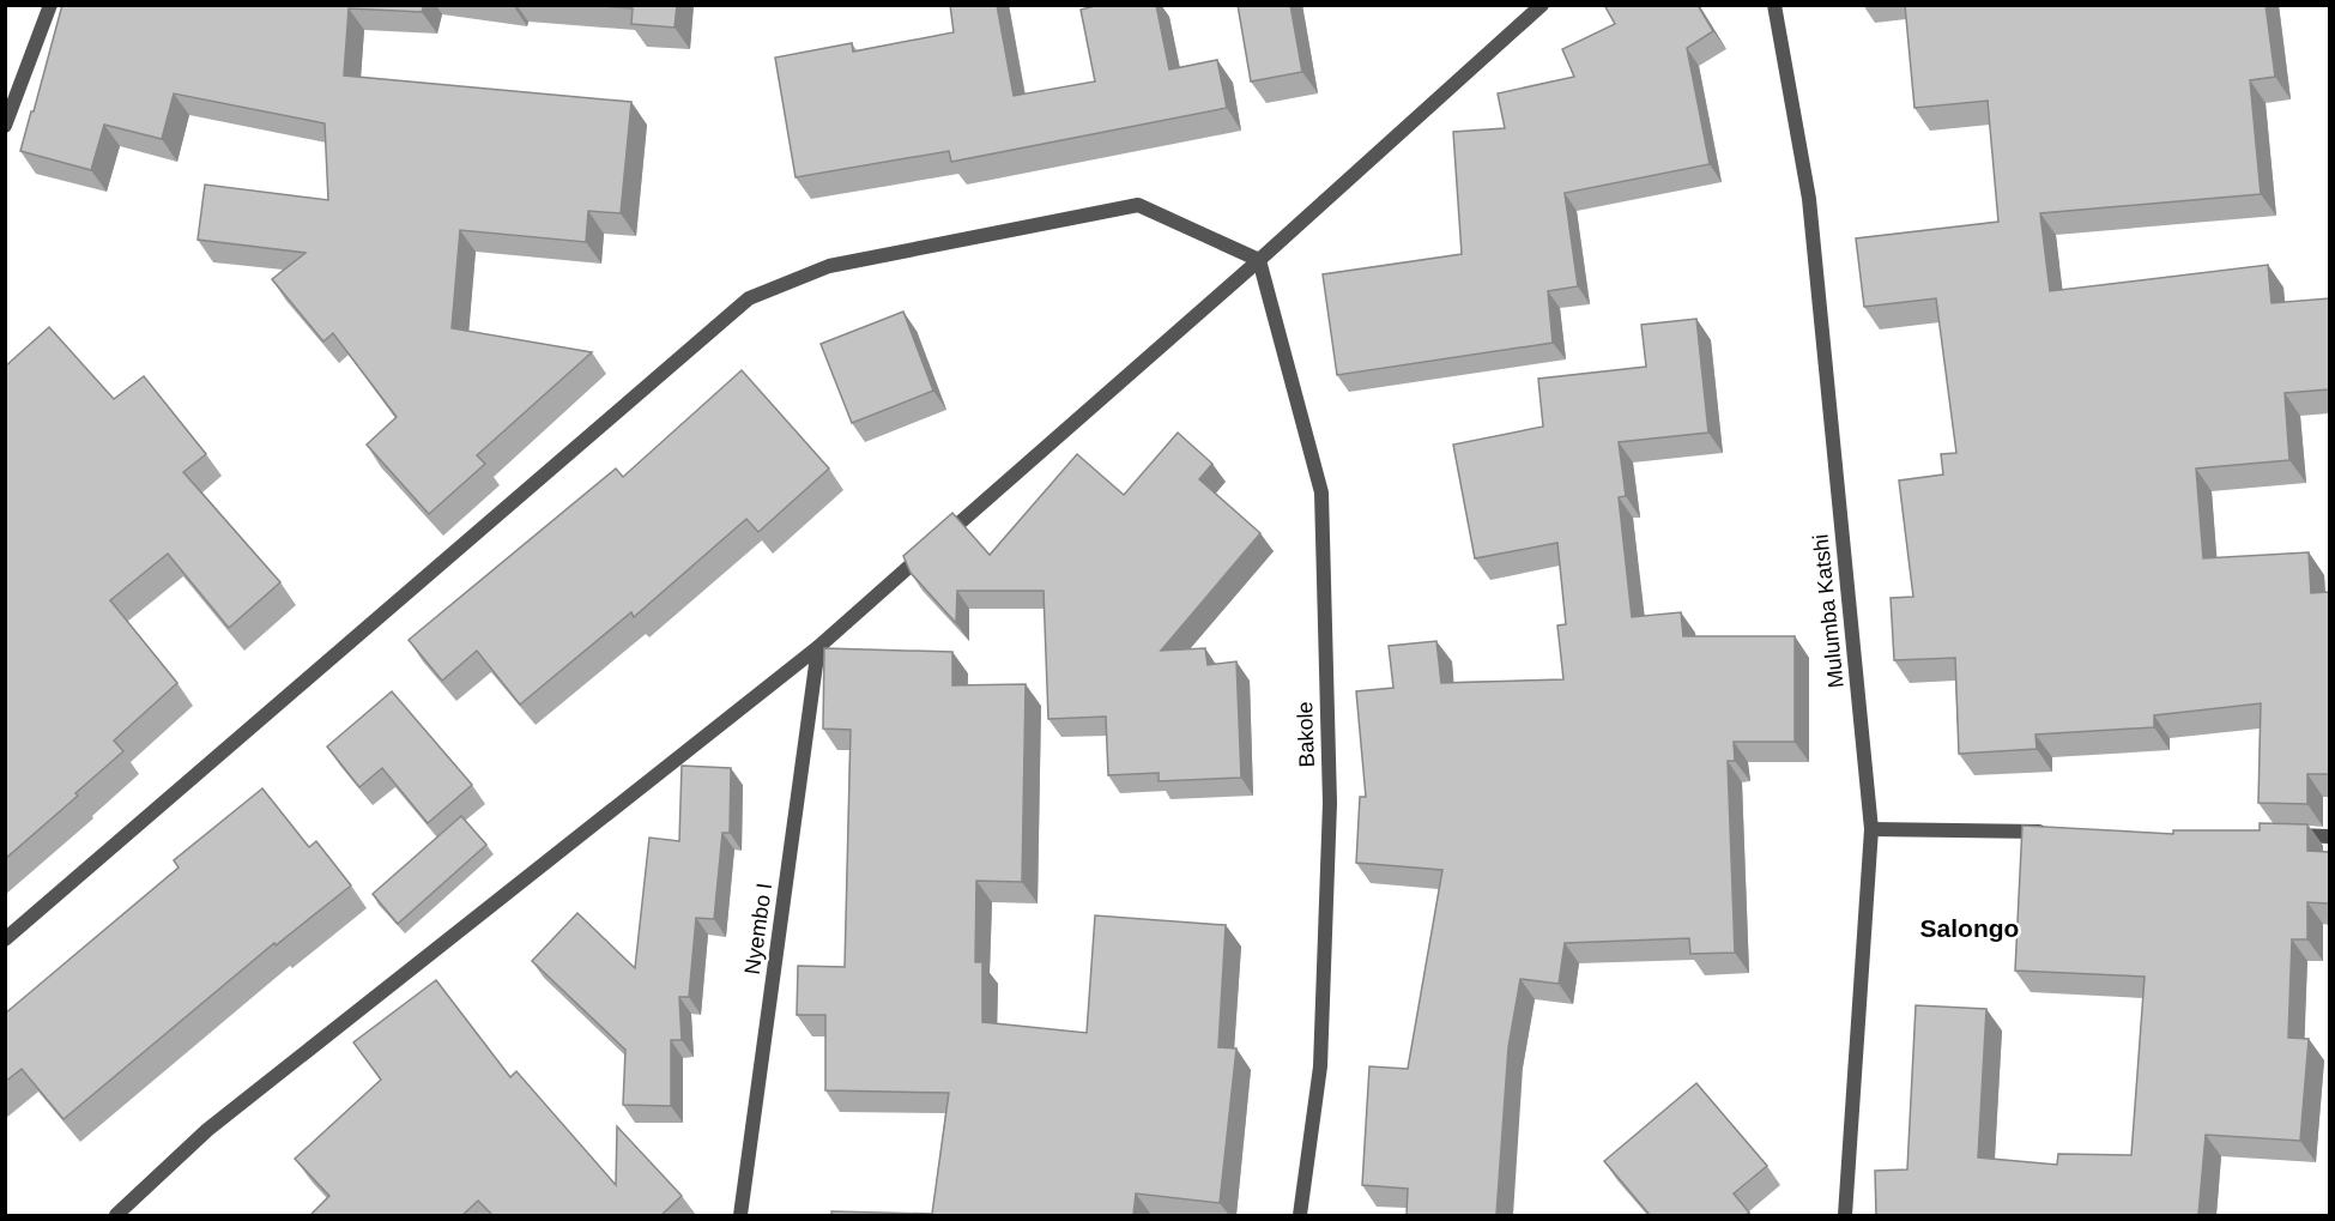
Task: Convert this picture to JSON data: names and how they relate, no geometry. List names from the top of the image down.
{
  "streets": {
    "street": ["Mulumba Katshi", "Bakole", "Nyembo I"]
  },
  "districts": ["Salongo"]
}
